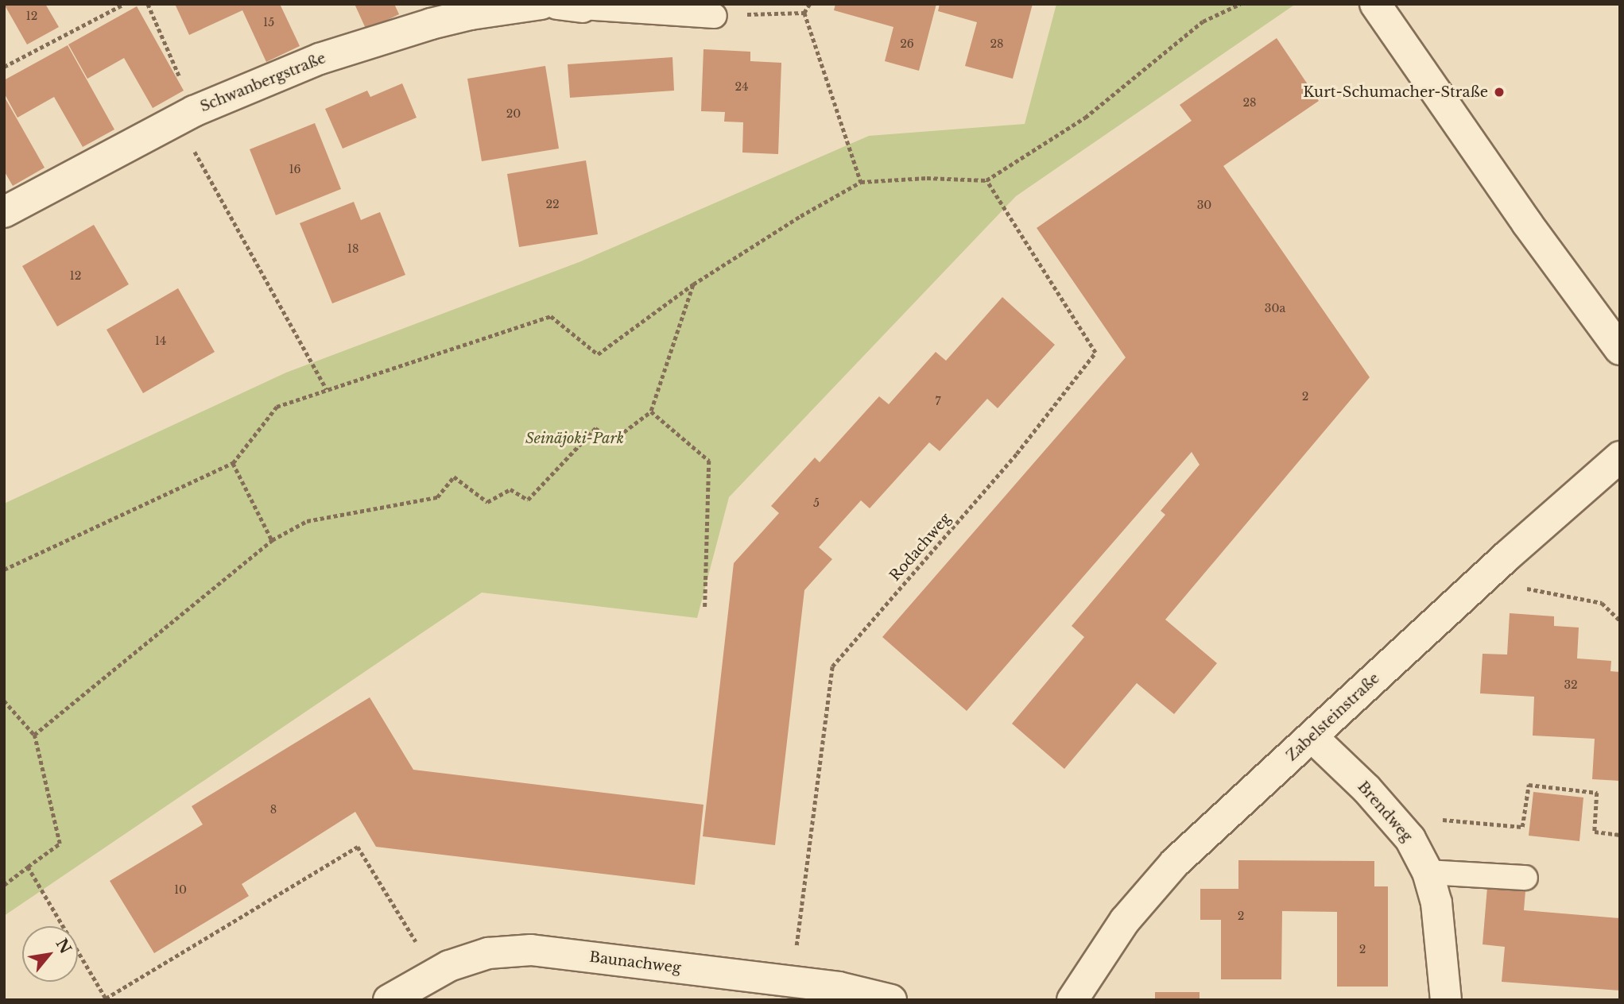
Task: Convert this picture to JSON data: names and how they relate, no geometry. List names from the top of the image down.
{
  "streets": {
    "street": [
      "Schwanbergstraße",
      "Zabelsteinstraße",
      "Brendweg",
      "Baunachweg"
    ],
    "path": ["Rodachweg"]
  },
  "crossings": [
    ["Rodachweg", "Baunachweg"],
    ["Zabelsteinstraße", "Brendweg"]
  ],
  "parks": ["Seinäjoki-Park"],
  "places": ["Kurt-Schumacher-Straße"],
  "house_numbers": [
    "12",
    "15",
    "26",
    "28",
    "24",
    "28",
    "20",
    "16",
    "22",
    "30",
    "18",
    "12",
    "30a",
    "14",
    "2",
    "7",
    "5",
    "32",
    "8",
    "10",
    "2",
    "2"
  ],
  "north": "top right"
}
